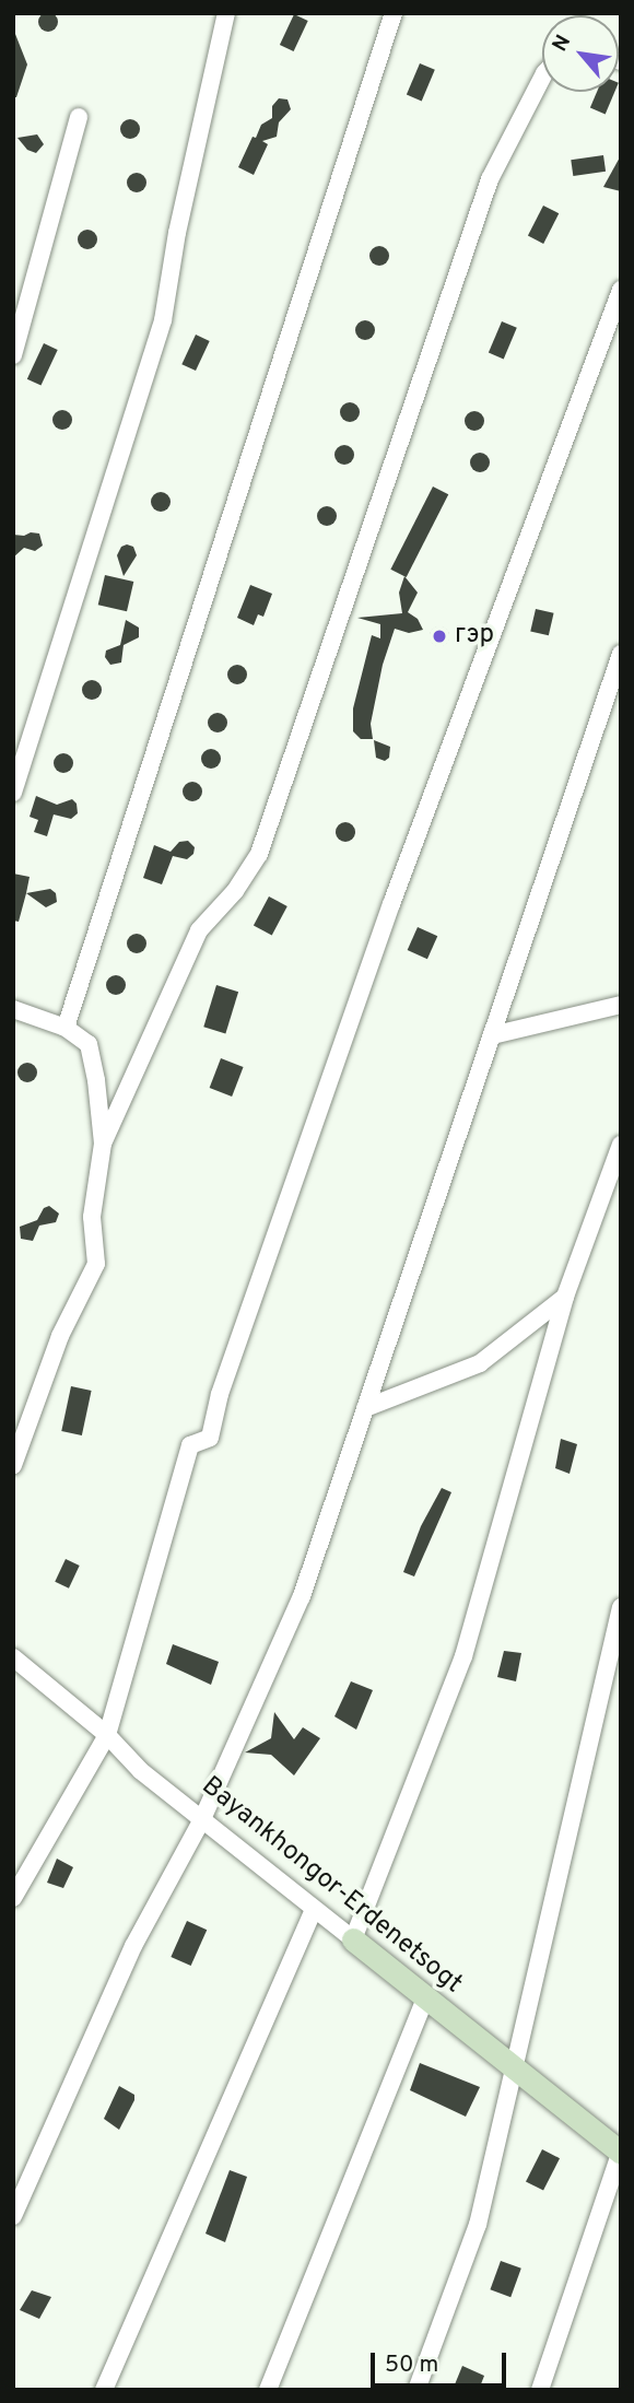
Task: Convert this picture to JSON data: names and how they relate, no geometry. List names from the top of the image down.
{
  "streets": {
    "street": ["Bayankhongor-Erdenetsogt"]
  },
  "places": ["гэр"],
  "scale_bar": "50 m",
  "north": "top left"
}
